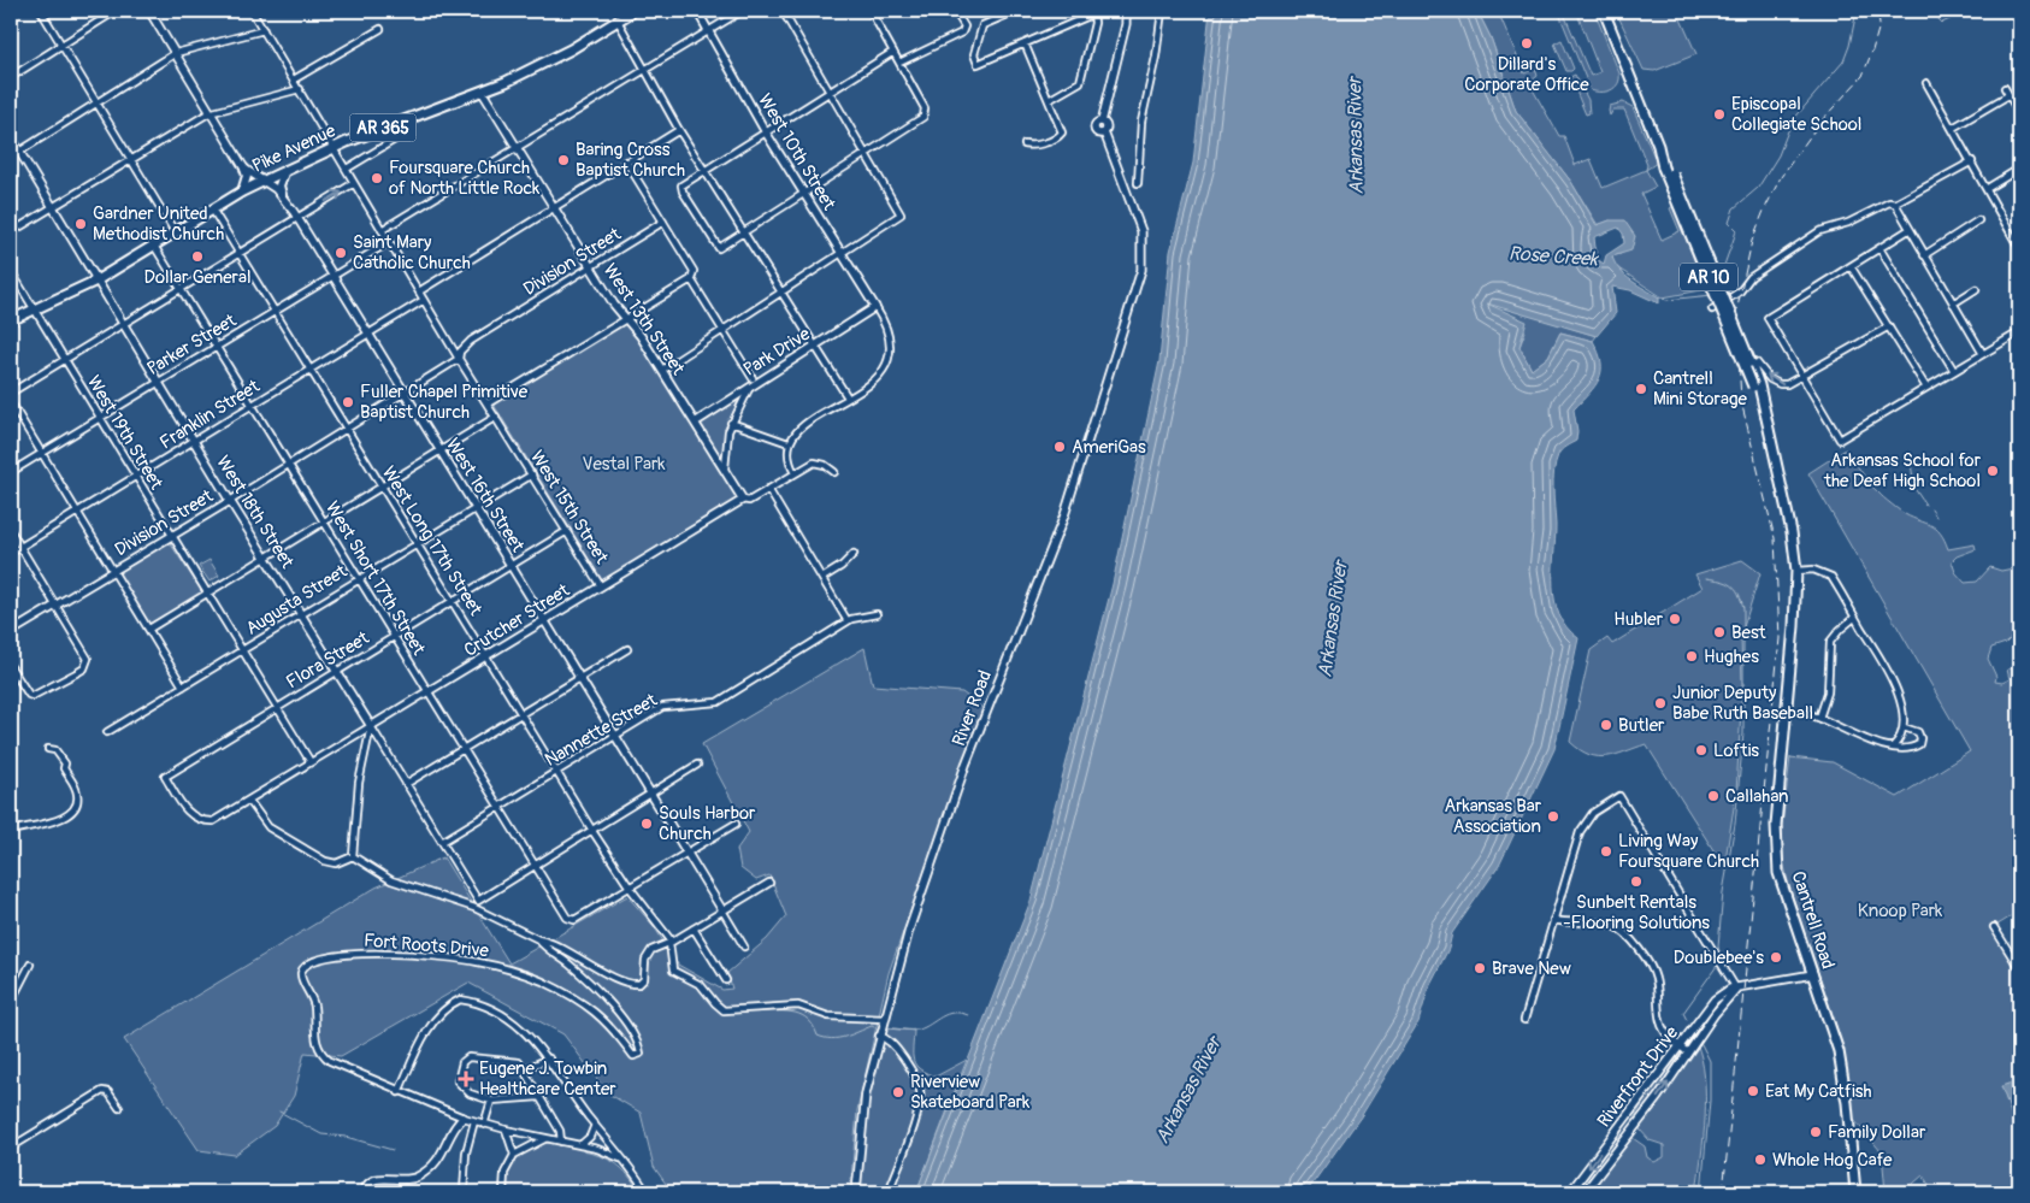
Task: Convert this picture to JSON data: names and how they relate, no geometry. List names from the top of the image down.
{
  "streets": {
    "main road": [
      "AR 365",
      "Pike Avenue",
      "AR 10",
      "Cantrell Road"
    ],
    "street": [
      "West 10th Street",
      "Division Street",
      "West 13th Street",
      "Parker Street",
      "Park Drive",
      "Franklin Street",
      "West 19th Street",
      "West 16th Street",
      "West 15th Street",
      "West 18th Street",
      "West Long 17th Street",
      "West Short 17th Street",
      "Augusta Street",
      "Crutcher Street",
      "Flora Street",
      "River Road",
      "Nannette Street",
      "Fort Roots Drive",
      "Riverfront Drive"
    ]
  },
  "crossings": [
    ["Pike Avenue", "West 13th Street"],
    ["Pike Avenue", "West 19th Street"],
    ["Pike Avenue", "West 16th Street"],
    ["Pike Avenue", "West 15th Street"],
    ["Pike Avenue", "West 18th Street"],
    ["Pike Avenue", "West Long 17th Street"],
    ["Pike Avenue", "West Short 17th Street"],
    ["West 10th Street", "Park Drive"],
    ["Division Street", "West 13th Street"],
    ["Division Street", "West 19th Street"],
    ["Division Street", "West 16th Street"],
    ["Division Street", "West 15th Street"],
    ["Division Street", "West 18th Street"],
    ["Division Street", "West Long 17th Street"],
    ["Division Street", "West Short 17th Street"],
    ["West 13th Street", "Park Drive"],
    ["West 13th Street", "Crutcher Street"],
    ["Parker Street", "West 19th Street"],
    ["Parker Street", "West 16th Street"],
    ["Parker Street", "West 15th Street"],
    ["Parker Street", "West 18th Street"],
    ["Parker Street", "West Long 17th Street"],
    ["Parker Street", "West Short 17th Street"],
    ["Franklin Street", "West 19th Street"],
    ["Franklin Street", "West 16th Street"],
    ["Franklin Street", "West 15th Street"],
    ["Franklin Street", "West 18th Street"],
    ["Franklin Street", "West Long 17th Street"],
    ["Franklin Street", "West Short 17th Street"],
    ["West 19th Street", "Augusta Street"],
    ["West 19th Street", "Crutcher Street"],
    ["West 19th Street", "Flora Street"],
    ["West 16th Street", "Augusta Street"],
    ["West 16th Street", "Crutcher Street"],
    ["West 16th Street", "Flora Street"],
    ["West 16th Street", "Nannette Street"],
    ["West 15th Street", "Augusta Street"],
    ["West 15th Street", "Crutcher Street"],
    ["West 15th Street", "Flora Street"],
    ["West 18th Street", "West Short 17th Street"],
    ["West 18th Street", "Augusta Street"],
    ["West 18th Street", "Crutcher Street"],
    ["West 18th Street", "Flora Street"],
    ["West 18th Street", "Nannette Street"],
    ["West Long 17th Street", "West Short 17th Street"],
    ["West Long 17th Street", "Augusta Street"],
    ["West Long 17th Street", "Crutcher Street"],
    ["West Long 17th Street", "Flora Street"],
    ["West Long 17th Street", "Nannette Street"],
    ["West Long 17th Street", "Fort Roots Drive"],
    ["West Short 17th Street", "Augusta Street"],
    ["West Short 17th Street", "Crutcher Street"],
    ["West Short 17th Street", "Flora Street"],
    ["West Short 17th Street", "Nannette Street"],
    ["Crutcher Street", "Flora Street"],
    ["Cantrell Road", "Riverfront Drive"]
  ],
  "water": ["Arkansas River", "Rose Creek"],
  "parks": ["Vestal Park", "Knoop Park"],
  "places": {
    "other": [
      "Dillard's Corporate Office",
      "Episcopal Collegiate School",
      "Baring Cross Baptist Church",
      "Foursquare Church of North Little Rock",
      "Gardner United Methodist Church",
      "Saint Mary Catholic Church",
      "Dollar General",
      "Cantrell Mini Storage",
      "Fuller Chapel Primitive Baptist Church",
      "AmeriGas",
      "Arkansas School for the Deaf High School",
      "Hubler",
      "Best",
      "Hughes",
      "Junior Deputy Babe Ruth Baseball",
      "Butler",
      "Loftis",
      "Callahan",
      "Arkansas Bar Association",
      "Souls Harbor Church",
      "Living Way Foursquare Church",
      "Sunbelt Rentals -Flooring Solutions",
      "Doublebee's",
      "Brave New",
      "Eat My Catfish",
      "Riverview Skateboard Park",
      "Family Dollar",
      "Whole Hog Cafe"
    ],
    "health": ["Eugene J. Towbin Healthcare Center"]
  }
}
